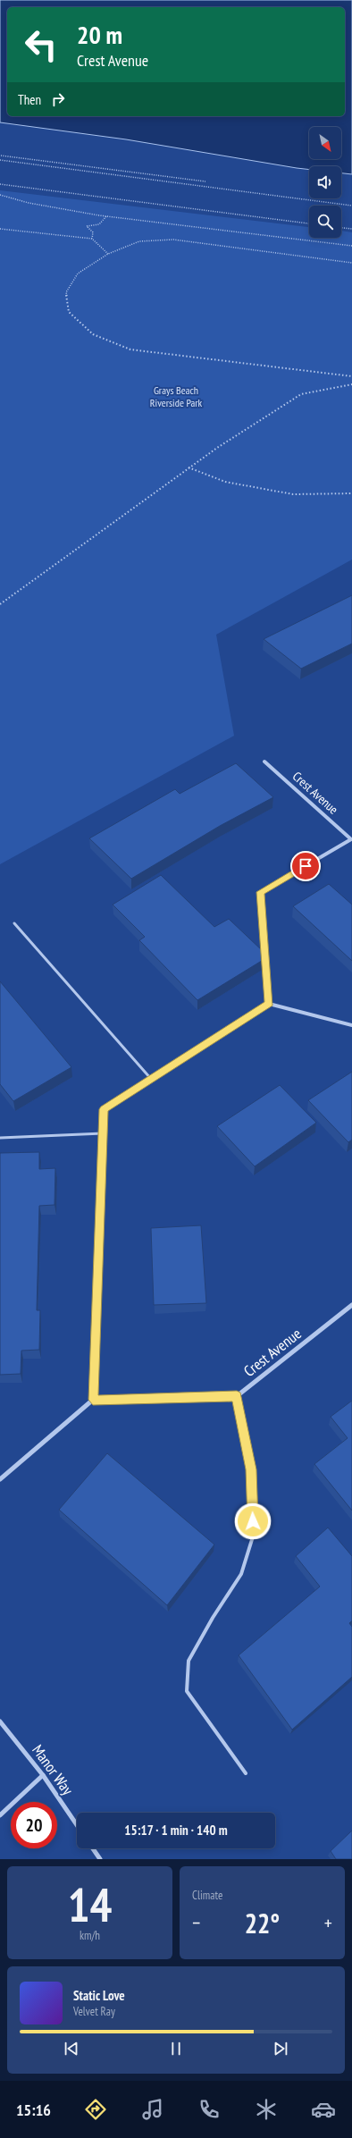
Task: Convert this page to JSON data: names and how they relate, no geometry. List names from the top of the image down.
{
  "streets": {
    "street": ["Crest Avenue", "Manor Way"]
  },
  "parks": ["Grays Beach Riverside Park"],
  "north": "bottom right",
  "page": {
    "turn": ["20 m", "Crest Avenue"],
    "then": "Then",
    "limit": "20",
    "trip": "15:17 · 1 min · 140 m",
    "tile": [
      ["14", "km/h"],
      "Climate"
    ],
    "heat": ["−", "22°", "+"],
    "song": ["Static Love", "Velvet Ray"],
    "tabs": "15:16"
  }
}
